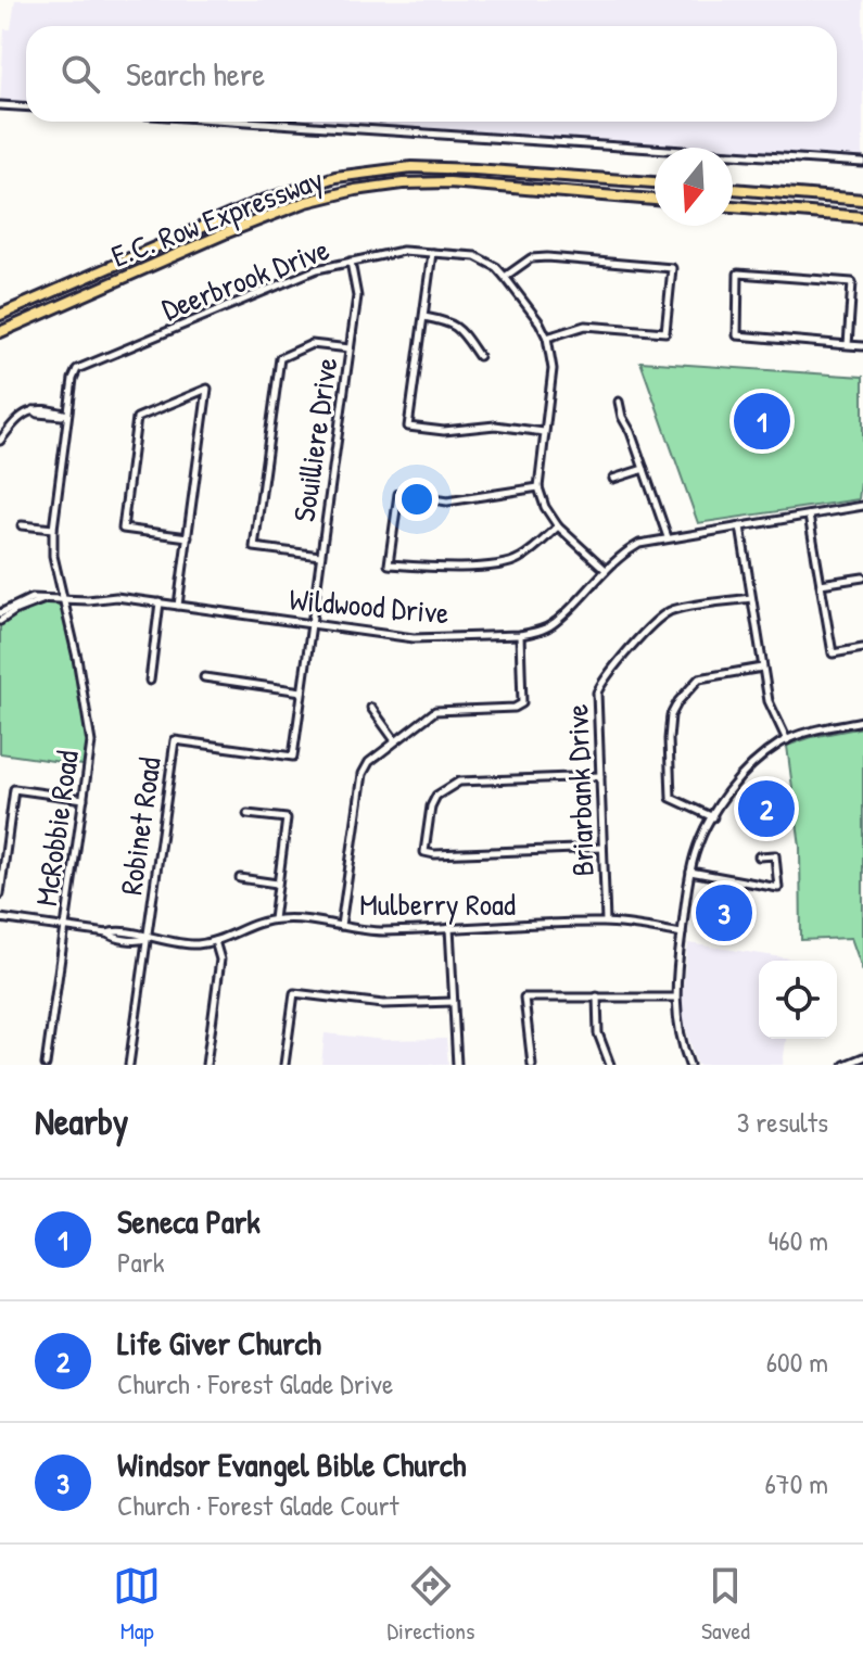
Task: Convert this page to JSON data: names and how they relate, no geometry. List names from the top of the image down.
{
  "streets": {
    "highway": ["E.C. Row Expressway"],
    "street": [
      "Deerbrook Drive",
      "Souilliere Drive",
      "Wildwood Drive",
      "Briarbank Drive",
      "Robinet Road",
      "McRobbie Road",
      "Mulberry Road"
    ]
  },
  "crossings": [
    ["Deerbrook Drive", "Souilliere Drive"],
    ["Deerbrook Drive", "McRobbie Road"],
    ["Souilliere Drive", "Wildwood Drive"],
    ["Souilliere Drive", "Robinet Road"],
    ["Wildwood Drive", "Robinet Road"],
    ["Wildwood Drive", "McRobbie Road"],
    ["Briarbank Drive", "Mulberry Road"],
    ["Robinet Road", "Mulberry Road"],
    ["McRobbie Road", "Mulberry Road"]
  ],
  "north": "bottom",
  "page": {
    "search": "Search here",
    "pins": ["1", "2", "3"],
    "heading": ["Nearby", "3 results"],
    "list": [
      {
        "mark": "1",
        "name": "Seneca Park",
        "note": "Park",
        "value": "460 m"
      },
      {
        "mark": "2",
        "name": "Life Giver Church",
        "note": "Church · Forest Glade Drive",
        "value": "600 m"
      },
      {
        "mark": "3",
        "name": "Windsor Evangel Bible Church",
        "note": "Church · Forest Glade Court",
        "value": "670 m"
      }
    ],
    "nav": ["Map", "Directions", "Saved"]
  }
}
